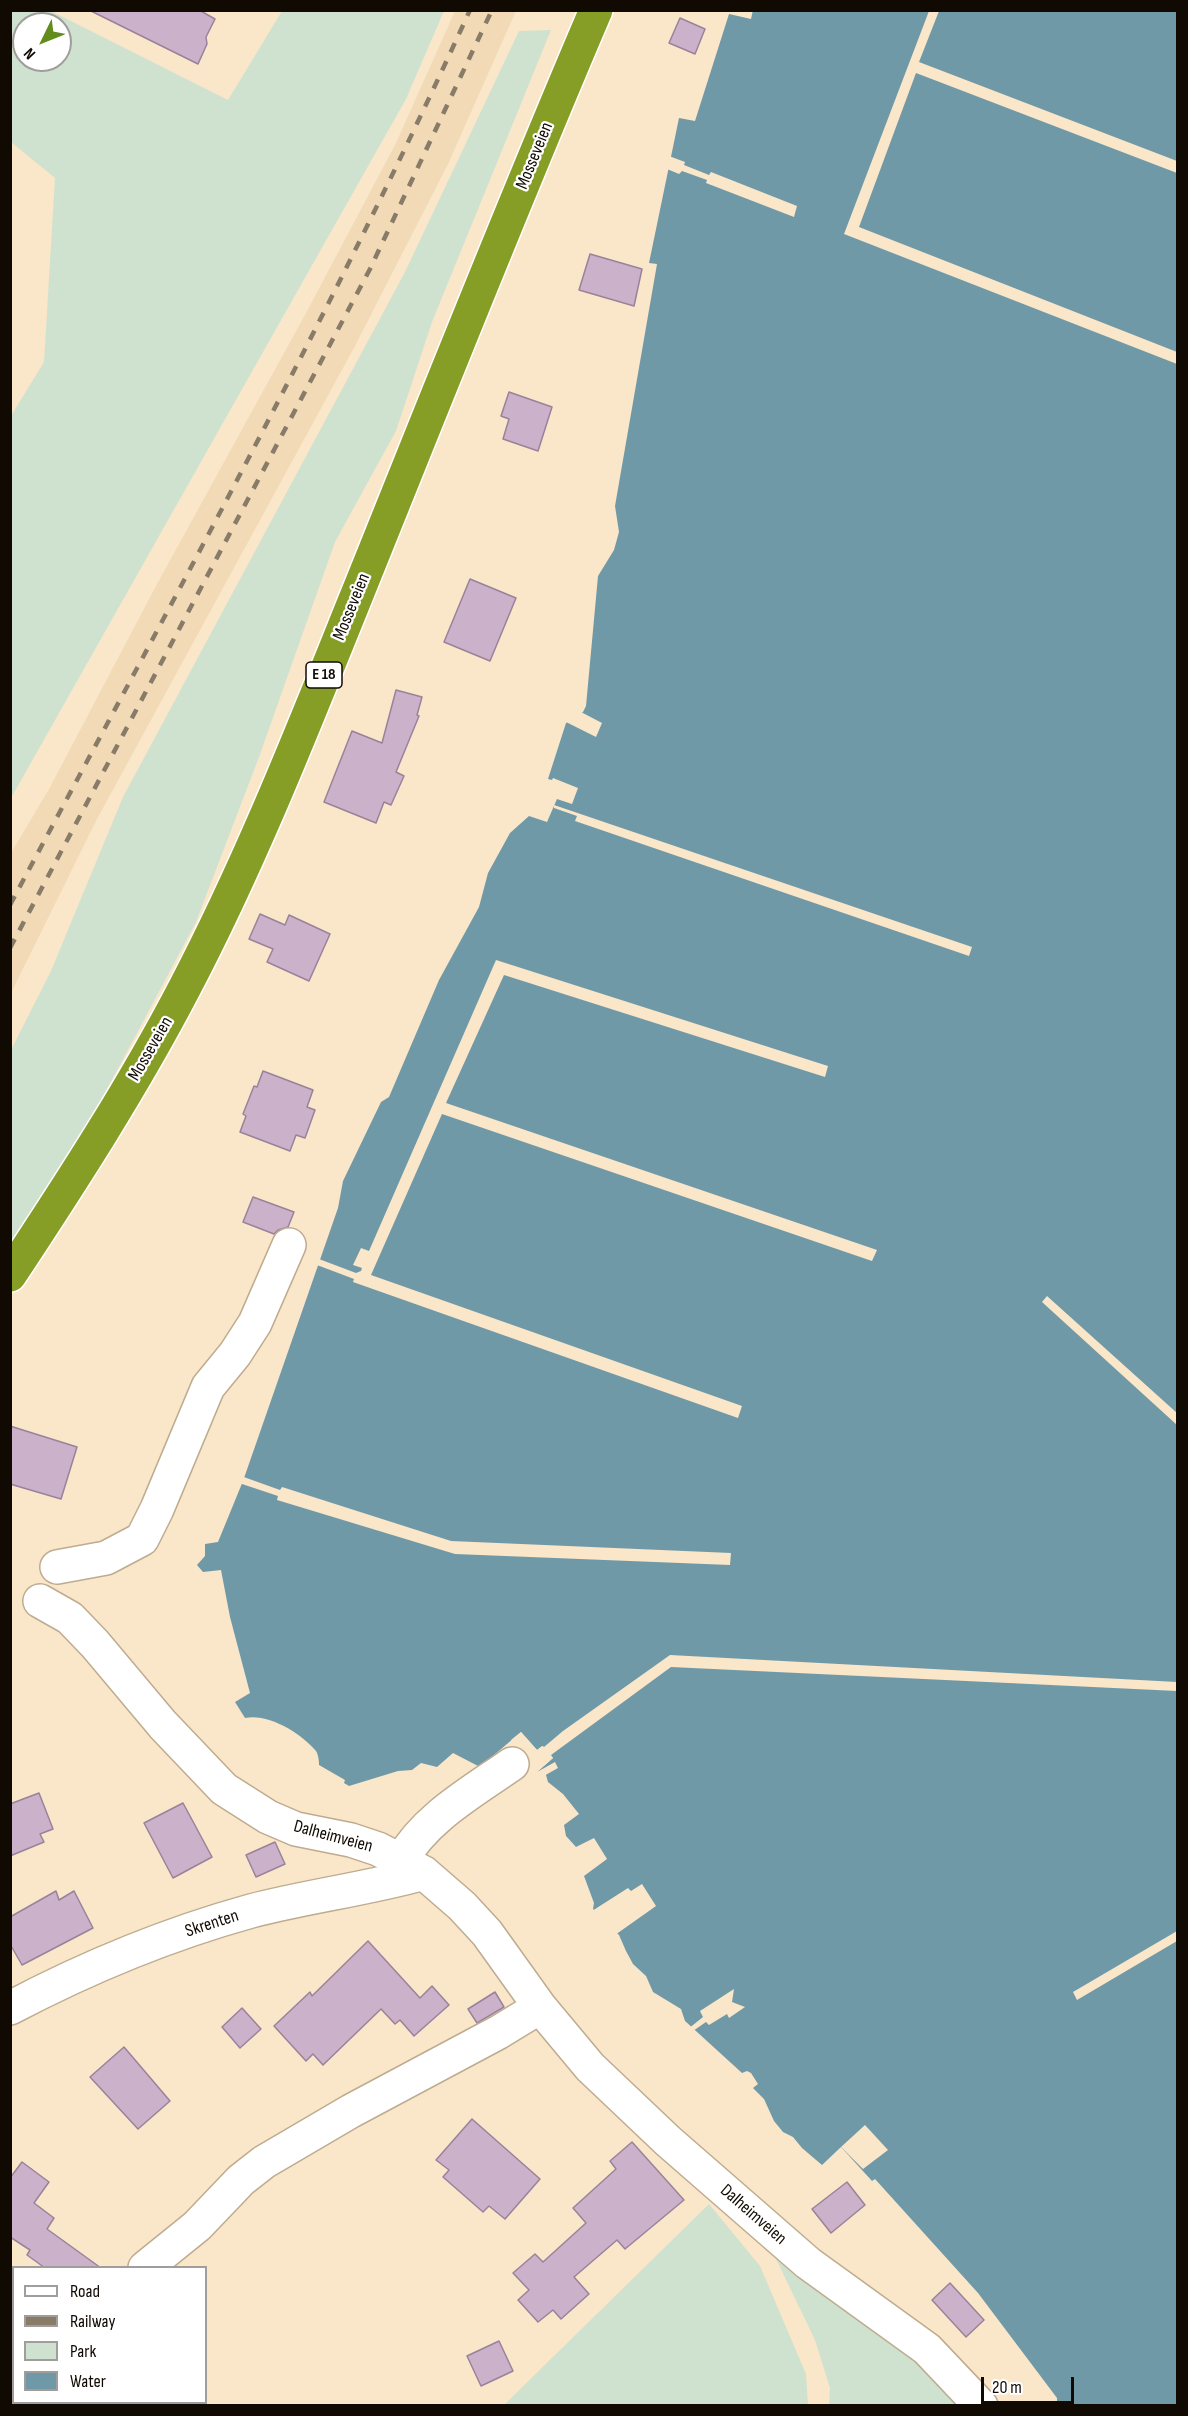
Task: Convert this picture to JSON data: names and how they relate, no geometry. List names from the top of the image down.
{
  "streets": {
    "highway": ["Mosseveien", "E 18"],
    "street": ["Dalheimveien", "Skrenten"]
  },
  "crossings": [
    ["Dalheimveien", "Skrenten"]
  ],
  "legend": [
    "Road",
    "Railway",
    "Park",
    "Water"
  ],
  "scale_bar": "20 m",
  "north": "bottom left"
}
